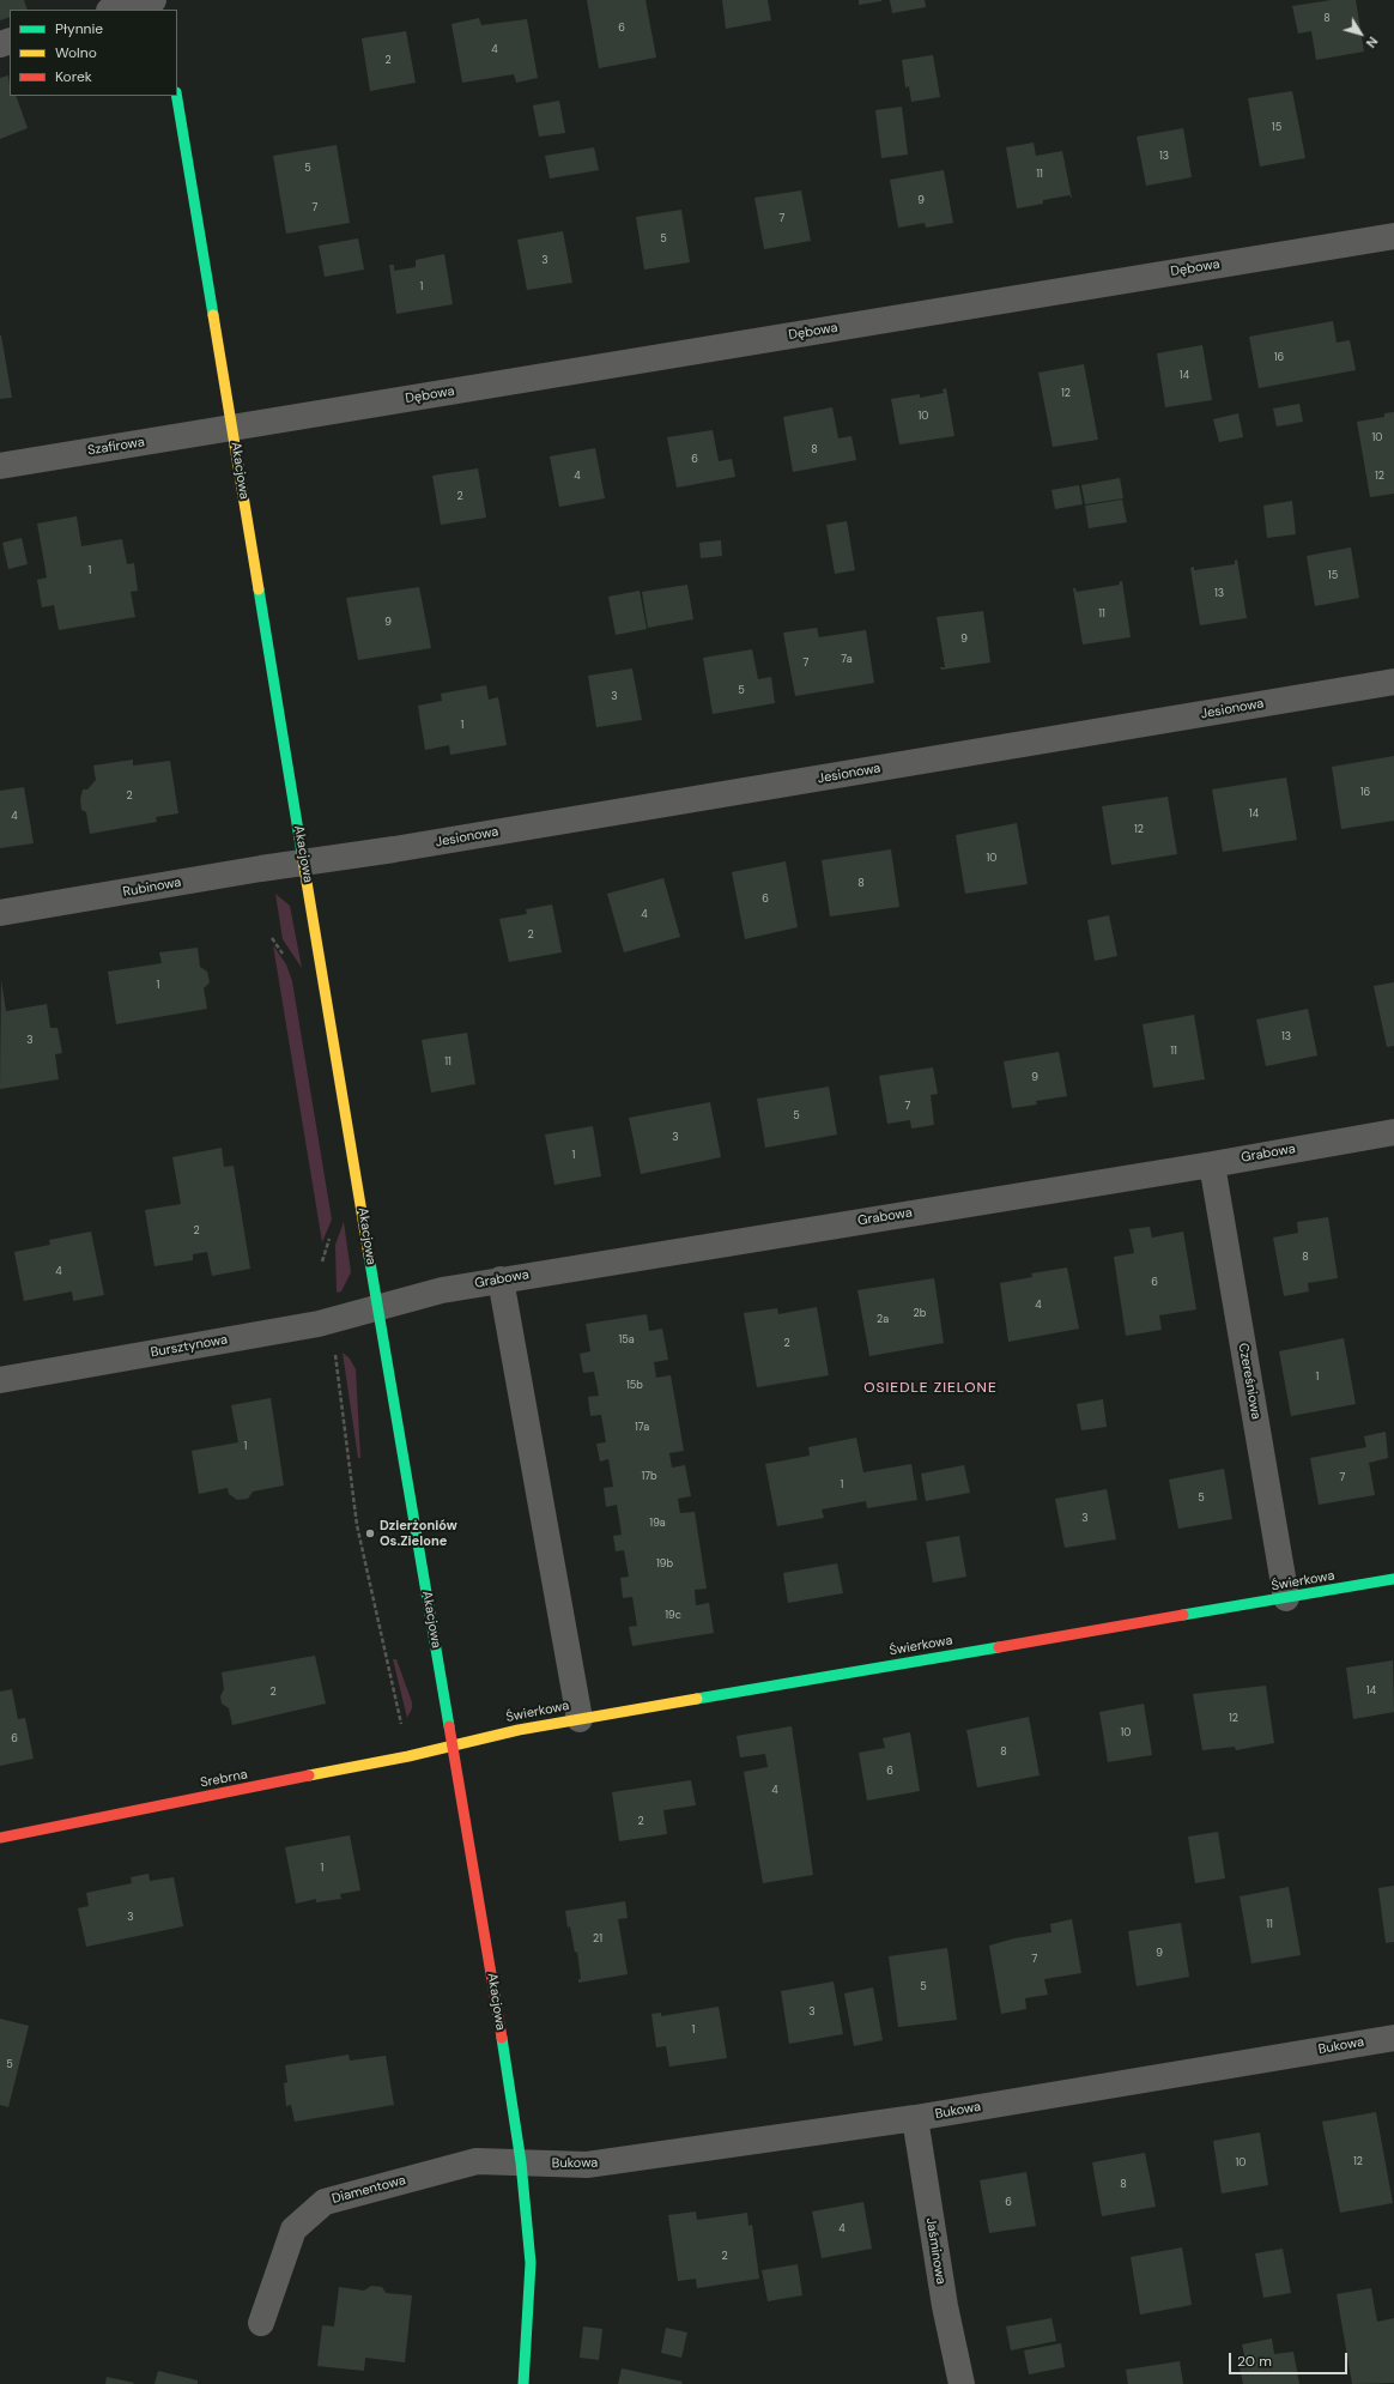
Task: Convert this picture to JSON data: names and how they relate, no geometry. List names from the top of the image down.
{
  "streets": {
    "street": [
      "Dębowa",
      "Szafirowa",
      "Akacjowa",
      "Jesionowa",
      "Rubinowa",
      "Grabowa",
      "Bursztynowa",
      "Czereśniowa",
      "Świerkowa",
      "Srebrna",
      "Bukowa",
      "Diamentowa",
      "Jaśminowa"
    ]
  },
  "crossings": [
    ["Dębowa", "Szafirowa"],
    ["Dębowa", "Akacjowa"],
    ["Szafirowa", "Akacjowa"],
    ["Akacjowa", "Jesionowa"],
    ["Akacjowa", "Rubinowa"],
    ["Akacjowa", "Grabowa"],
    ["Akacjowa", "Bursztynowa"],
    ["Akacjowa", "Świerkowa"],
    ["Akacjowa", "Srebrna"],
    ["Akacjowa", "Bukowa"],
    ["Akacjowa", "Diamentowa"],
    ["Jesionowa", "Rubinowa"],
    ["Grabowa", "Bursztynowa"],
    ["Grabowa", "Czereśniowa"],
    ["Czereśniowa", "Świerkowa"],
    ["Świerkowa", "Srebrna"],
    ["Bukowa", "Diamentowa"],
    ["Bukowa", "Jaśminowa"]
  ],
  "districts": ["OSIEDLE ZIELONE"],
  "places": ["Dzierżoniów Os.Zielone"],
  "house_numbers": [
    "8",
    "6",
    "4",
    "2",
    "15",
    "13",
    "5",
    "11",
    "9",
    "7",
    "7",
    "5",
    "3",
    "1",
    "16",
    "14",
    "12",
    "10",
    "10",
    "8",
    "6",
    "4",
    "12",
    "2",
    "1",
    "15",
    "13",
    "11",
    "9",
    "9",
    "7a",
    "7",
    "5",
    "3",
    "1",
    "16",
    "2",
    "14",
    "4",
    "12",
    "10",
    "8",
    "6",
    "4",
    "2",
    "1",
    "13",
    "3",
    "11",
    "11",
    "9",
    "7",
    "5",
    "3",
    "1",
    "2",
    "8",
    "4",
    "6",
    "4",
    "2b",
    "2a",
    "15a",
    "2",
    "1",
    "15b",
    "17a",
    "1",
    "17b",
    "7",
    "1",
    "5",
    "3",
    "19a",
    "19b",
    "19c",
    "14",
    "2",
    "12",
    "10",
    "6",
    "8",
    "6",
    "4",
    "2",
    "1",
    "3",
    "11",
    "21",
    "9",
    "7",
    "5",
    "3",
    "1",
    "5",
    "12",
    "10",
    "8",
    "6",
    "4",
    "2"
  ],
  "legend": ["Płynnie", "Wolno", "Korek"],
  "scale_bar": "20 m",
  "north": "bottom right"
}
